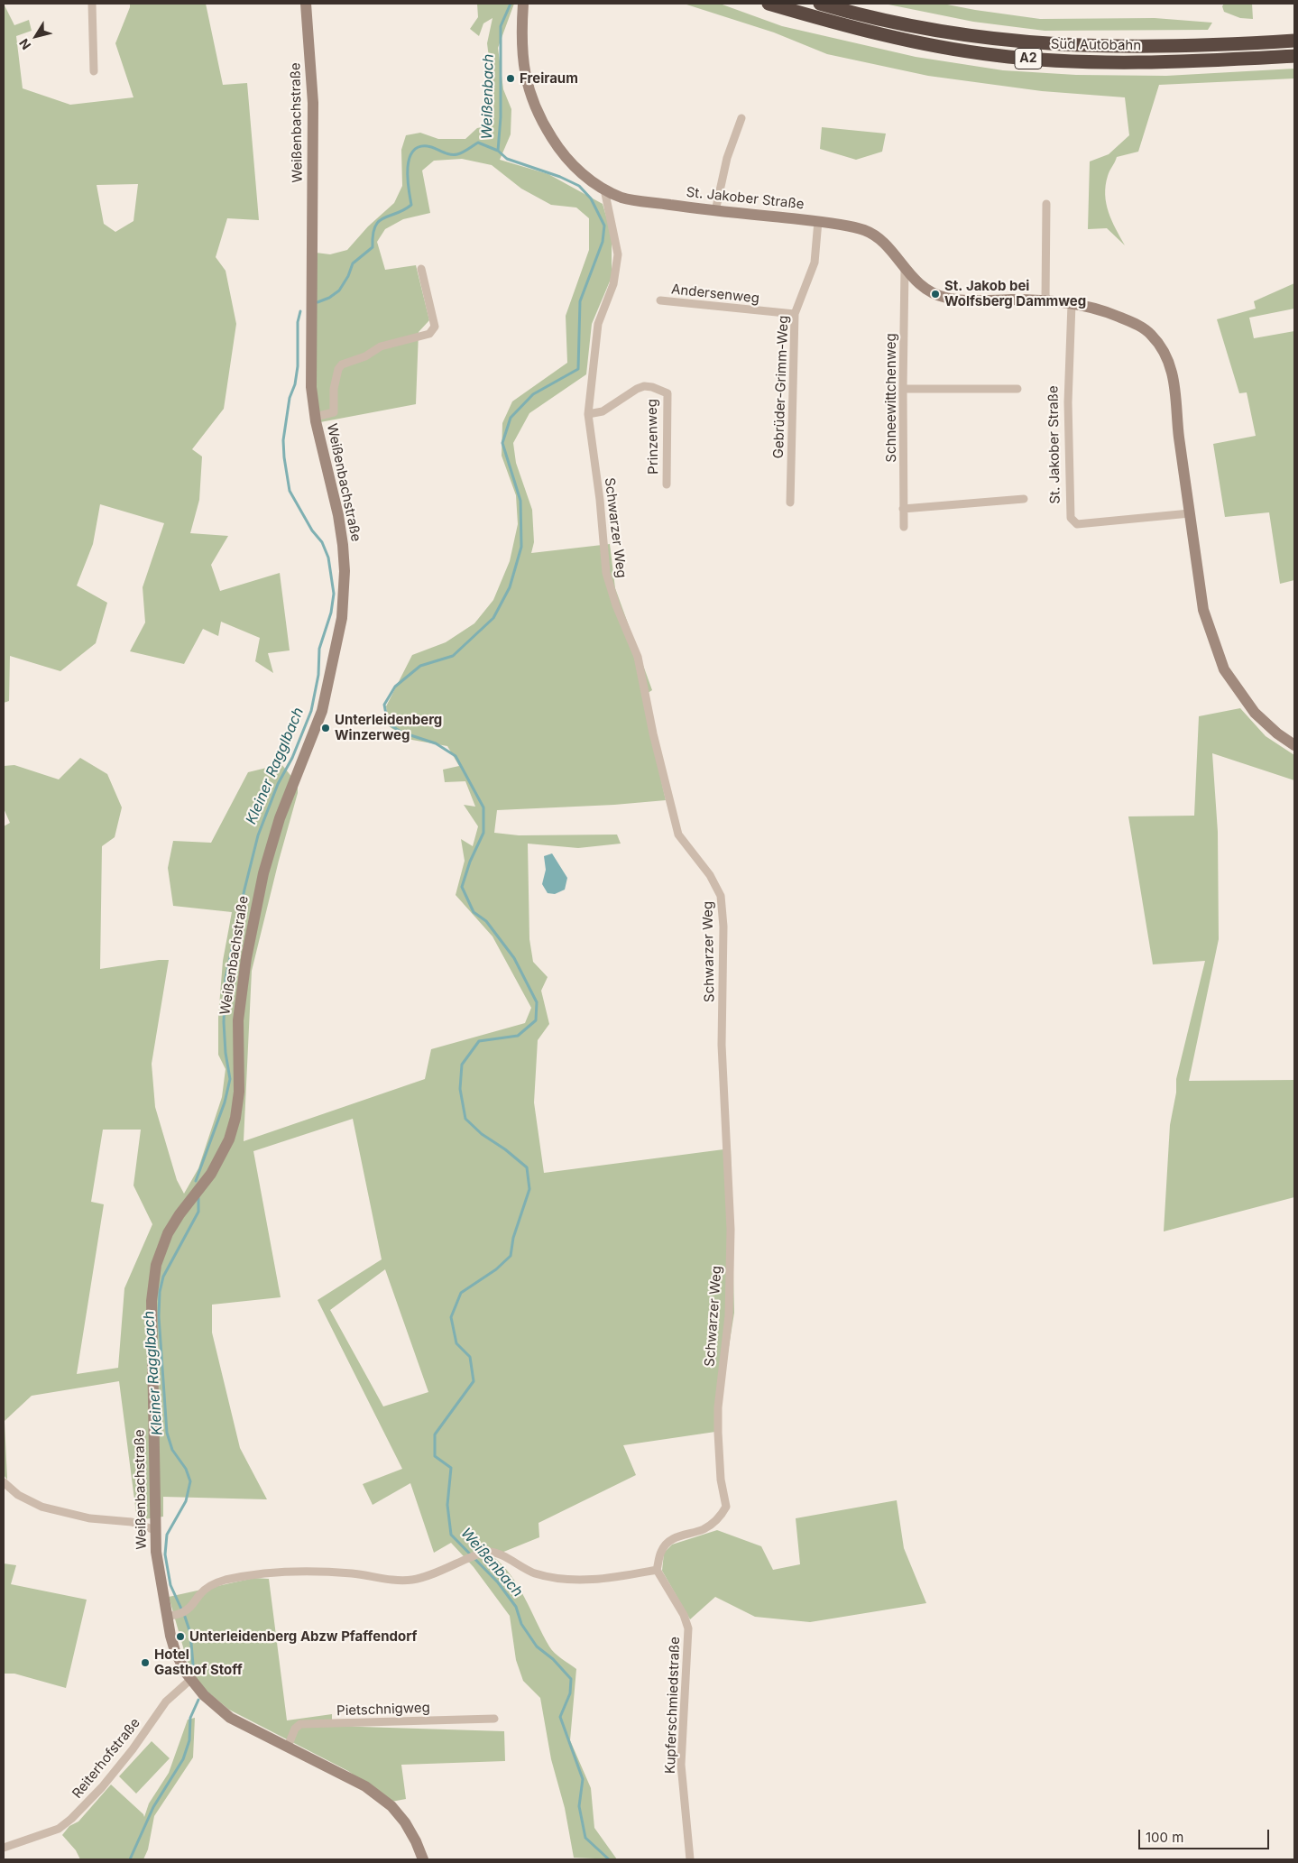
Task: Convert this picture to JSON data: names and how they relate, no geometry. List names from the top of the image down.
{
  "streets": {
    "highway": ["Süd Autobahn", "A2"],
    "main road": ["Weißenbachstraße", "St. Jakober Straße"],
    "street": [
      "Andersenweg",
      "Gebrüder-Grimm-Weg",
      "Schneewittchenweg",
      "Prinzenweg",
      "Schwarzer Weg",
      "Kupferschmiedstraße",
      "Pietschnigweg",
      "Reiterhofstraße"
    ]
  },
  "crossings": [
    ["Weißenbachstraße", "Pietschnigweg"],
    ["Weißenbachstraße", "Reiterhofstraße"],
    ["St. Jakober Straße", "Gebrüder-Grimm-Weg"],
    ["St. Jakober Straße", "Schneewittchenweg"],
    ["St. Jakober Straße", "Schwarzer Weg"],
    ["Andersenweg", "Gebrüder-Grimm-Weg"],
    ["Prinzenweg", "Schwarzer Weg"],
    ["Schwarzer Weg", "Kupferschmiedstraße"]
  ],
  "water": ["Weißenbach", "Kleiner Ragglbach"],
  "places": [
    "Freiraum",
    "St. Jakob bei Wolfsberg Dammweg",
    "Unterleidenberg Winzerweg",
    "Unterleidenberg Abzw Pfaffendorf",
    "Hotel Gasthof Stoff"
  ],
  "scale_bar": "100 m",
  "north": "bottom left"
}
